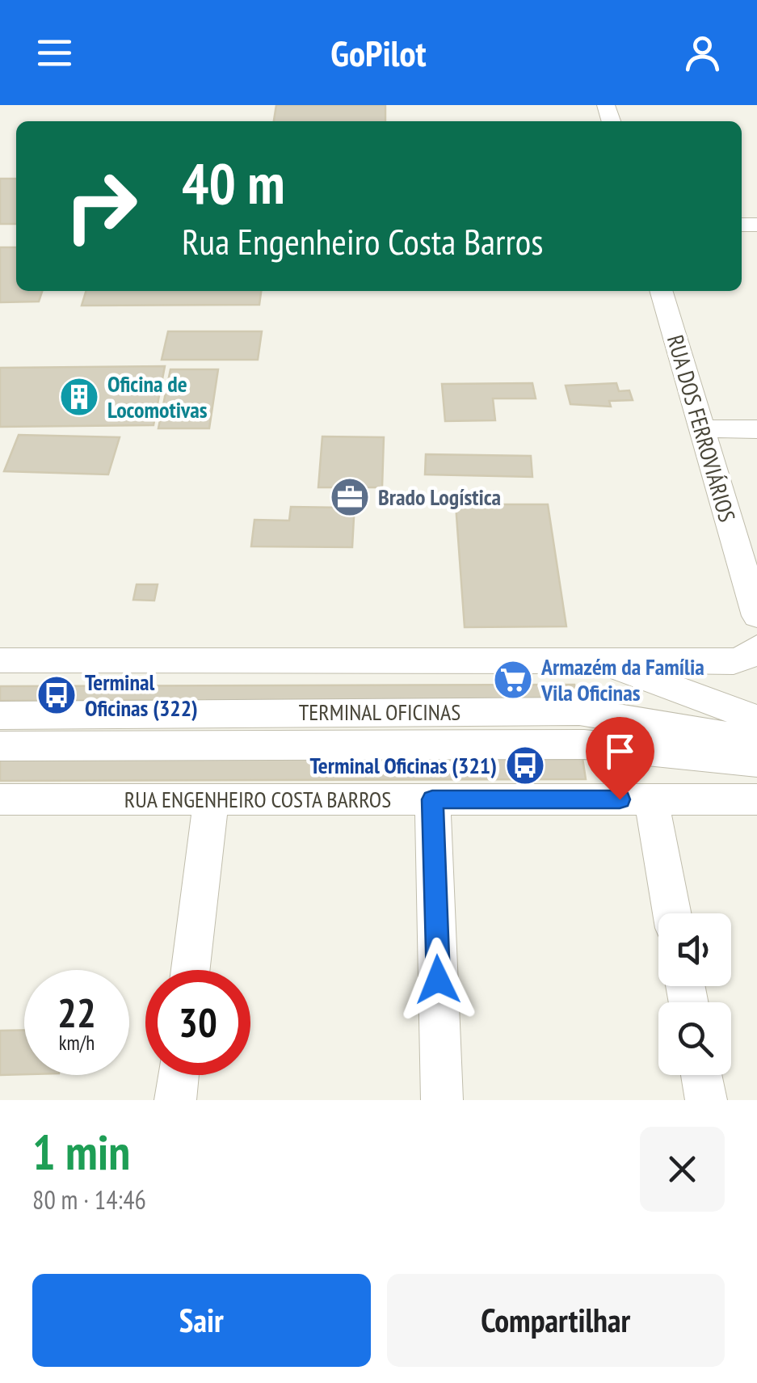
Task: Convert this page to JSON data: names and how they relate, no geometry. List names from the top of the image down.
{
  "streets": {
    "street": ["RUA DOS FERROVIÁRIOS", "TERMINAL OFICINAS", "RUA ENGENHEIRO COSTA BARROS"]
  },
  "places": {
    "building": ["Oficina de Locomotivas"],
    "office": ["Brado Logística"],
    "supermarket": ["Armazém da Família Vila Oficinas"],
    "bus stop": ["Terminal Oficinas (322)", "Terminal Oficinas (321)"]
  },
  "page": {
    "header": "GoPilot",
    "turn": ["40 m", "Rua Engenheiro Costa Barros"],
    "speed": "22 km/h",
    "limit": "30",
    "heading": ["1 min", "80 m · 14:46"],
    "buttons": ["Sair", "Compartilhar"]
  }
}
